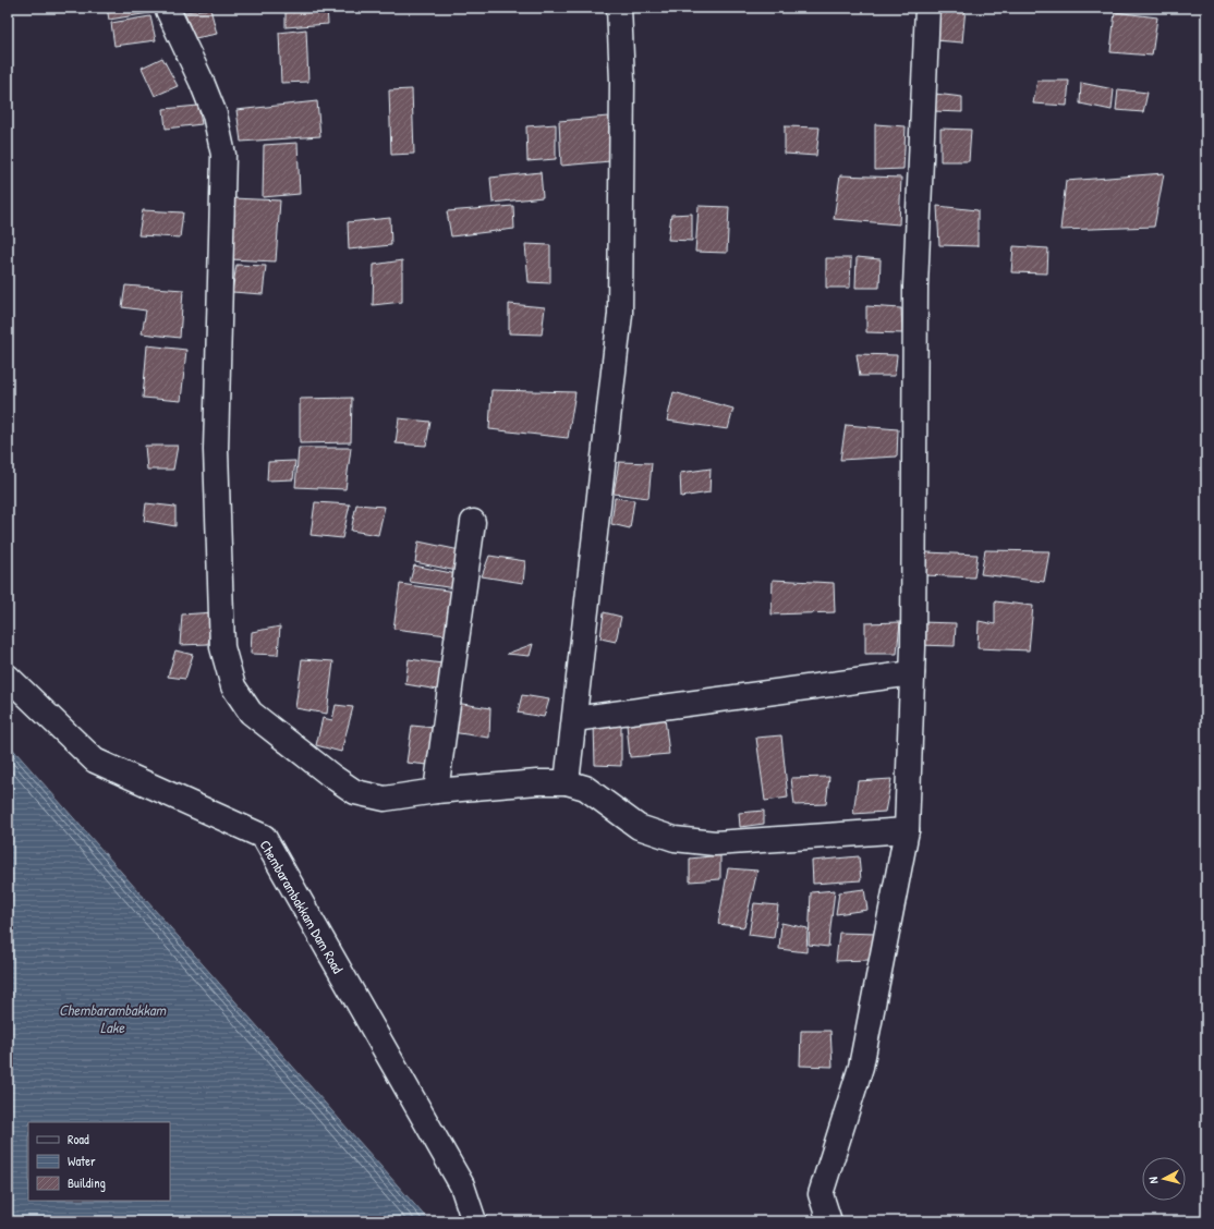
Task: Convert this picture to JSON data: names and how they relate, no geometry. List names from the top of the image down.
{
  "streets": {
    "street": ["Chembarambakkam Dam Road"]
  },
  "water": ["Chembarambakkam Lake"],
  "legend": ["Road", "Water", "Building"],
  "north": "left"
}
